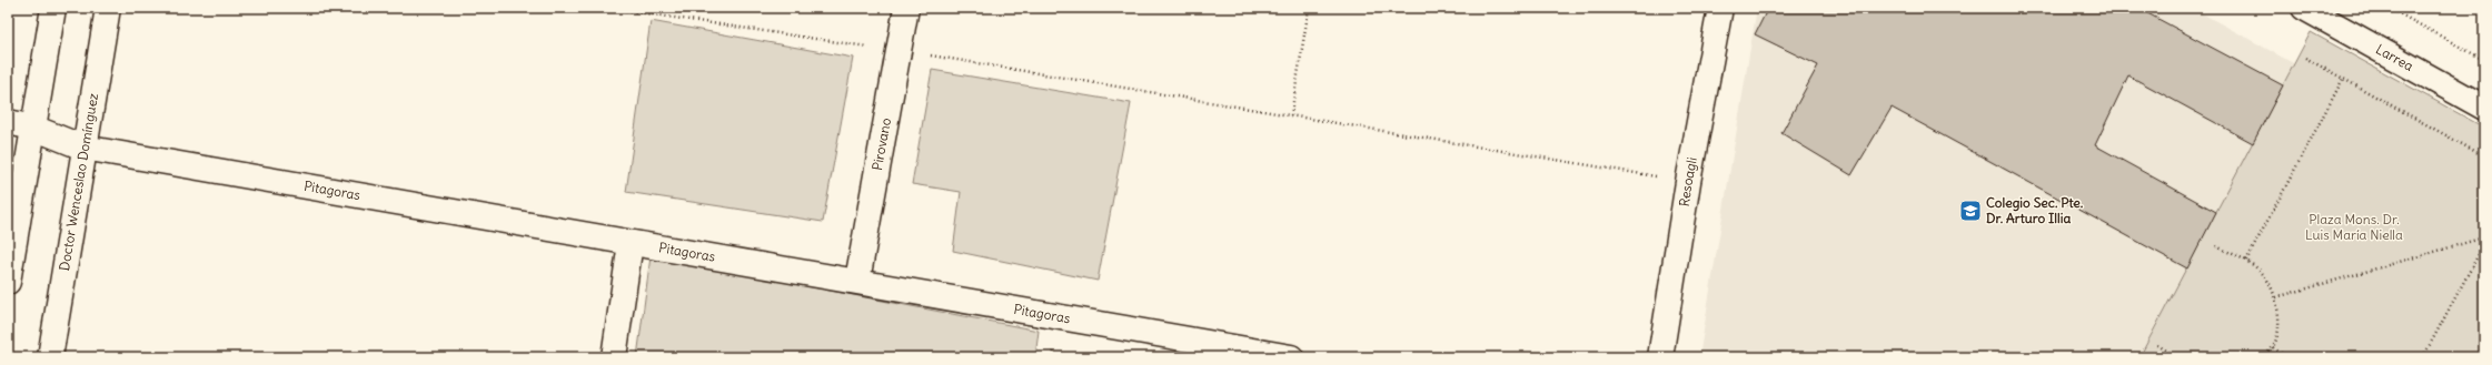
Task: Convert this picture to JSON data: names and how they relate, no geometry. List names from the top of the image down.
{
  "streets": {
    "street": [
      "Larrea",
      "Pirovano",
      "Doctor Wenceslao Domínguez",
      "Resoagli",
      "Pitagoras"
    ]
  },
  "crossings": [
    ["Pirovano", "Pitagoras"],
    ["Doctor Wenceslao Domínguez", "Pitagoras"]
  ],
  "parks": ["Plaza Mons. Dr. Luis María Niella"],
  "places": {
    "school or university": ["Colegio Sec. Pte. Dr. Arturo Illia"]
  }
}
